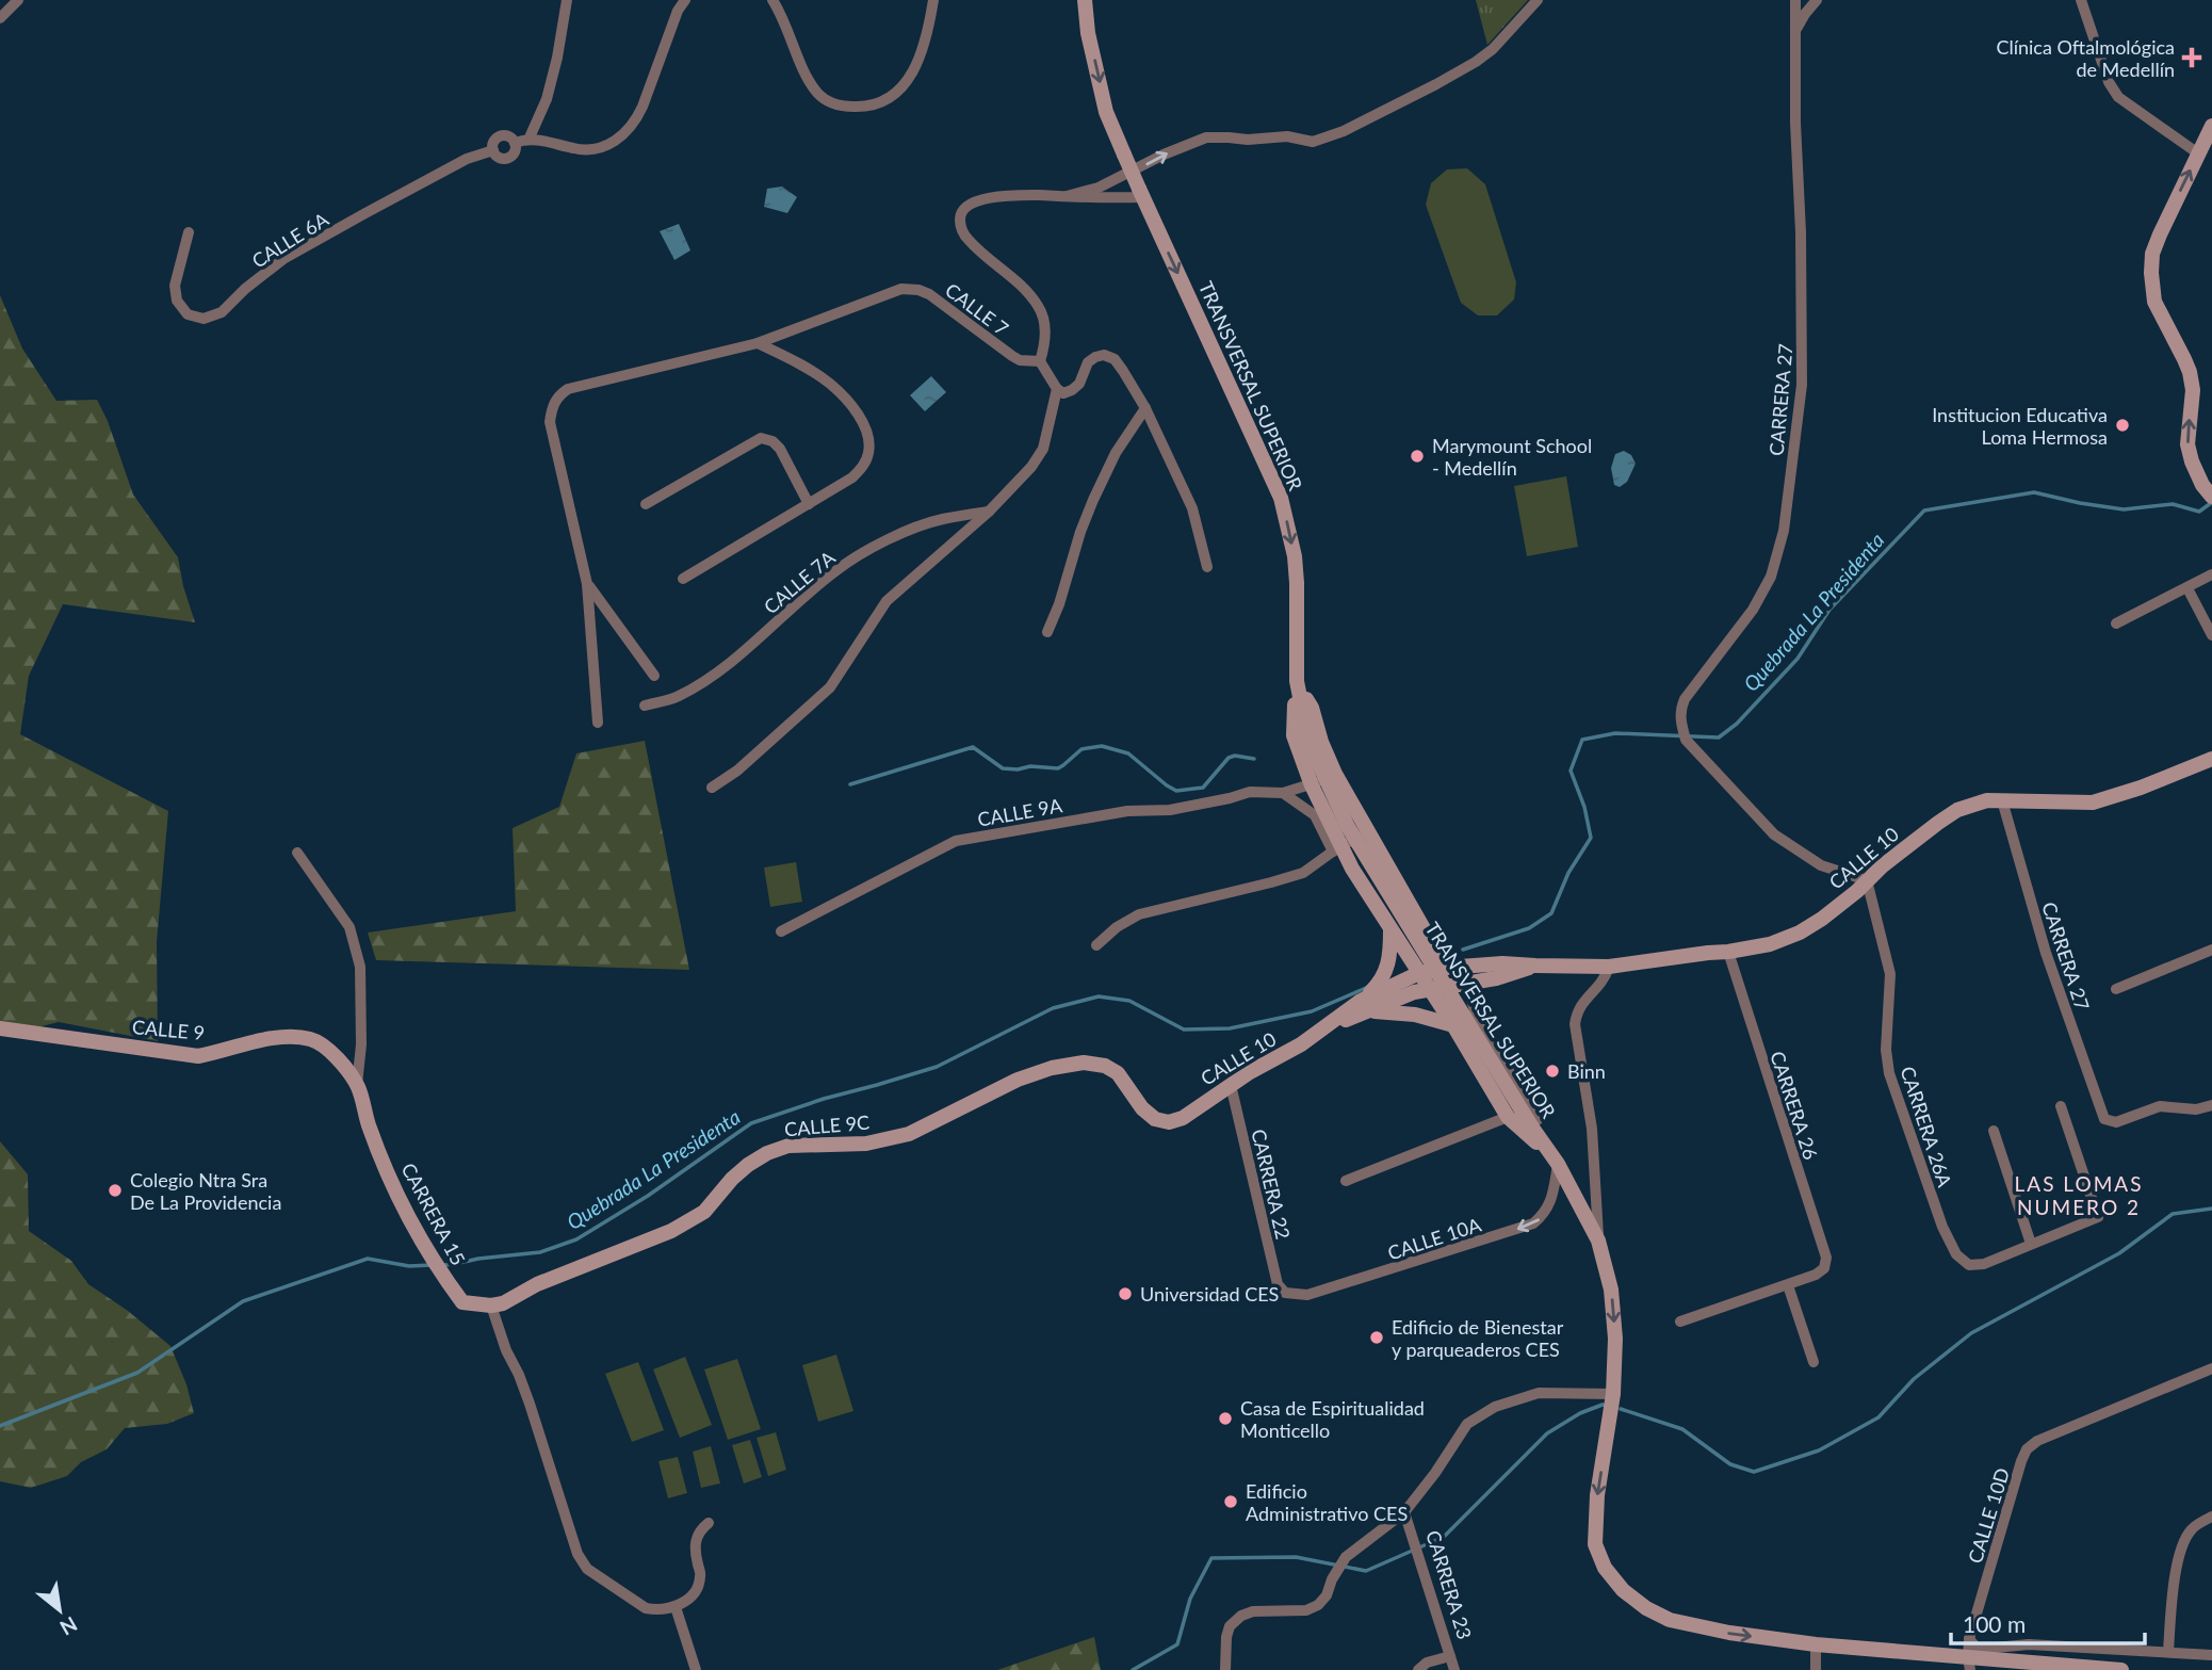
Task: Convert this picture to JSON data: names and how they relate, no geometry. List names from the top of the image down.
{
  "streets": {
    "main road": [
      "TRANSVERSAL SUPERIOR",
      "CALLE 10",
      "CALLE 9",
      "CALLE 9C",
      "CARRERA 15"
    ],
    "street": [
      "CALLE 6A",
      "CALLE 7",
      "CARRERA 27",
      "CALLE 7A",
      "CALLE 9A",
      "CARRERA 26",
      "CARRERA 26A",
      "CARRERA 22",
      "CALLE 10A",
      "CALLE 10D",
      "CARRERA 23"
    ]
  },
  "crossings": [
    ["TRANSVERSAL SUPERIOR", "CALLE 10A"],
    ["TRANSVERSAL SUPERIOR", "CALLE 10D"],
    ["CARRERA 27", "CALLE 10"],
    ["CARRERA 27", "CARRERA 26A"],
    ["CALLE 10", "CARRERA 26"],
    ["CALLE 10", "CALLE 9C"],
    ["CALLE 10", "CARRERA 26A"],
    ["CALLE 10", "CARRERA 22"],
    ["CALLE 9", "CARRERA 15"],
    ["CALLE 9C", "CARRERA 15"],
    ["CARRERA 22", "CALLE 10A"]
  ],
  "one_way": ["TRANSVERSAL SUPERIOR", "CALLE 10A"],
  "districts": ["LAS LOMAS NUMERO 2"],
  "water": ["Quebrada La Presidenta"],
  "places": {
    "health": ["Clínica Oftalmológica de Medellín"],
    "other": [
      "Institucion Educativa Loma Hermosa",
      "Marymount School - Medellín",
      "Binn",
      "Colegio Ntra Sra De La Providencia",
      "Universidad CES",
      "Edificio de Bienestar y parqueaderos CES",
      "Casa de Espiritualidad Monticello",
      "Edificio Administrativo CES"
    ]
  },
  "scale_bar": "100 m",
  "north": "bottom right"
}
